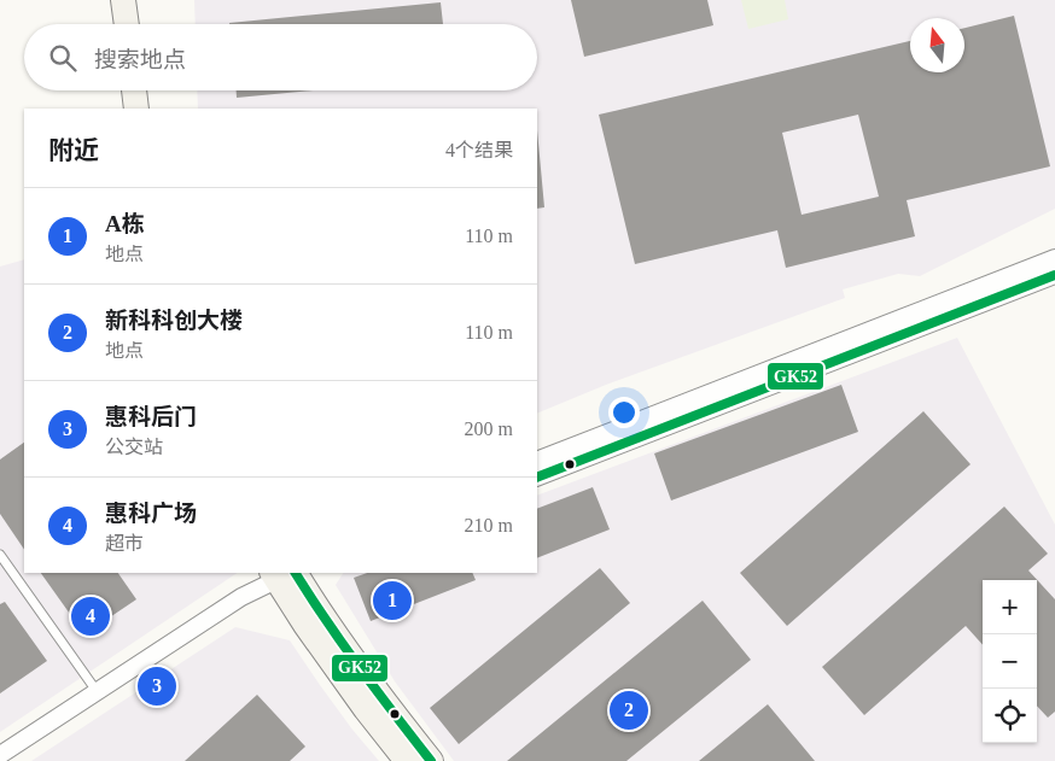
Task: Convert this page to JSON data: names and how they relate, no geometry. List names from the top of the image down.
{
  "lines": ["transit line GK52"],
  "north": "top",
  "page": {
    "search": "搜索地点",
    "heading": ["附近", "4个结果"],
    "list": [
      {
        "mark": "1",
        "name": "A栋",
        "note": "地点",
        "value": "110 m"
      },
      {
        "mark": "2",
        "name": "新科科创大楼",
        "note": "地点",
        "value": "110 m"
      },
      {
        "mark": "3",
        "name": "惠科后门",
        "note": "公交站",
        "value": "200 m"
      },
      {
        "mark": "4",
        "name": "惠科广场",
        "note": "超市",
        "value": "210 m"
      }
    ],
    "pins": [
      "1",
      "4",
      "3",
      "2"
    ],
    "map_buttons": ["+", "−"]
  }
}
